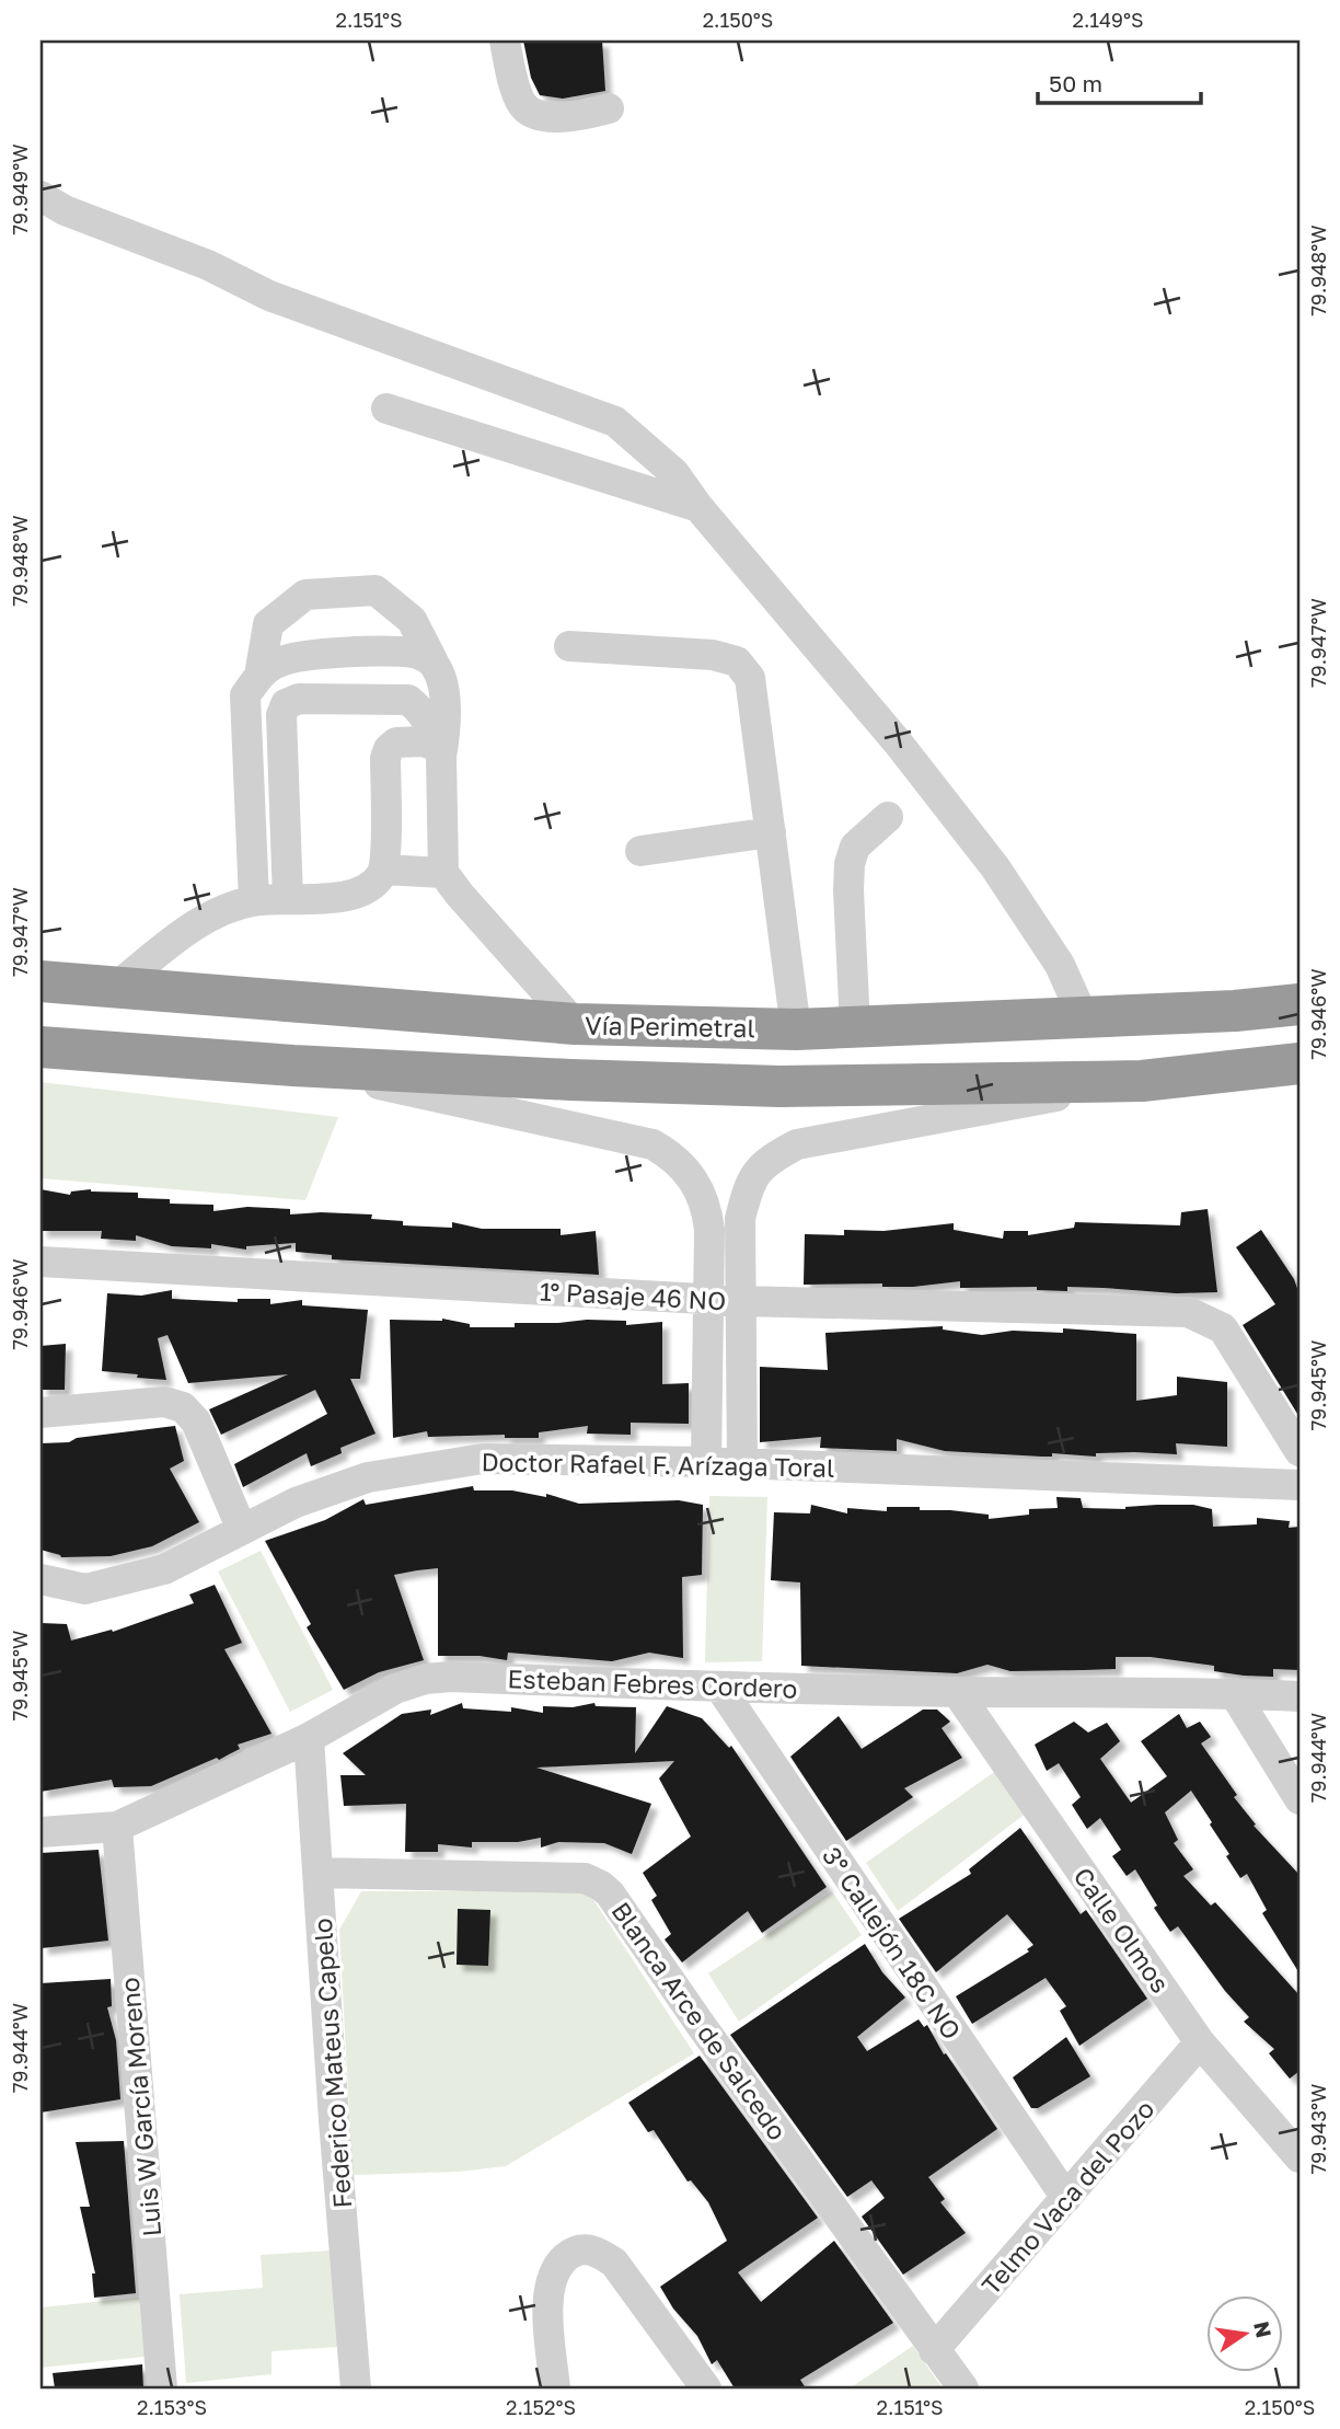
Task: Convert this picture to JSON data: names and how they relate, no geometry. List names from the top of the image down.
{
  "streets": {
    "highway": ["Vía Perimetral"],
    "street": [
      "1° Pasaje 46 NO",
      "Doctor Rafael F. Arízaga Toral",
      "Esteban Febres Cordero",
      "Calle Olmos",
      "3° Callejón 18C NO",
      "Blanca Arce de Salcedo",
      "Federico Mateus Capelo",
      "Luis W García Moreno",
      "Telmo Vaca del Pozo"
    ]
  },
  "crossings": [
    ["Esteban Febres Cordero", "Calle Olmos"],
    ["Esteban Febres Cordero", "3° Callejón 18C NO"],
    ["Esteban Febres Cordero", "Federico Mateus Capelo"],
    ["Esteban Febres Cordero", "Luis W García Moreno"],
    ["Calle Olmos", "Telmo Vaca del Pozo"],
    ["3° Callejón 18C NO", "Telmo Vaca del Pozo"],
    ["Blanca Arce de Salcedo", "Federico Mateus Capelo"],
    ["Blanca Arce de Salcedo", "Telmo Vaca del Pozo"]
  ],
  "scale_bar": "50 m",
  "north": "right",
  "coordinates": [
    "2.151°S",
    "2.150°S",
    "2.149°S",
    "79.949°W",
    "79.948°W",
    "79.947°W",
    "79.946°W",
    "79.945°W",
    "79.944°W",
    "79.943°W",
    "2.153°S",
    "2.152°S"
  ]
}
